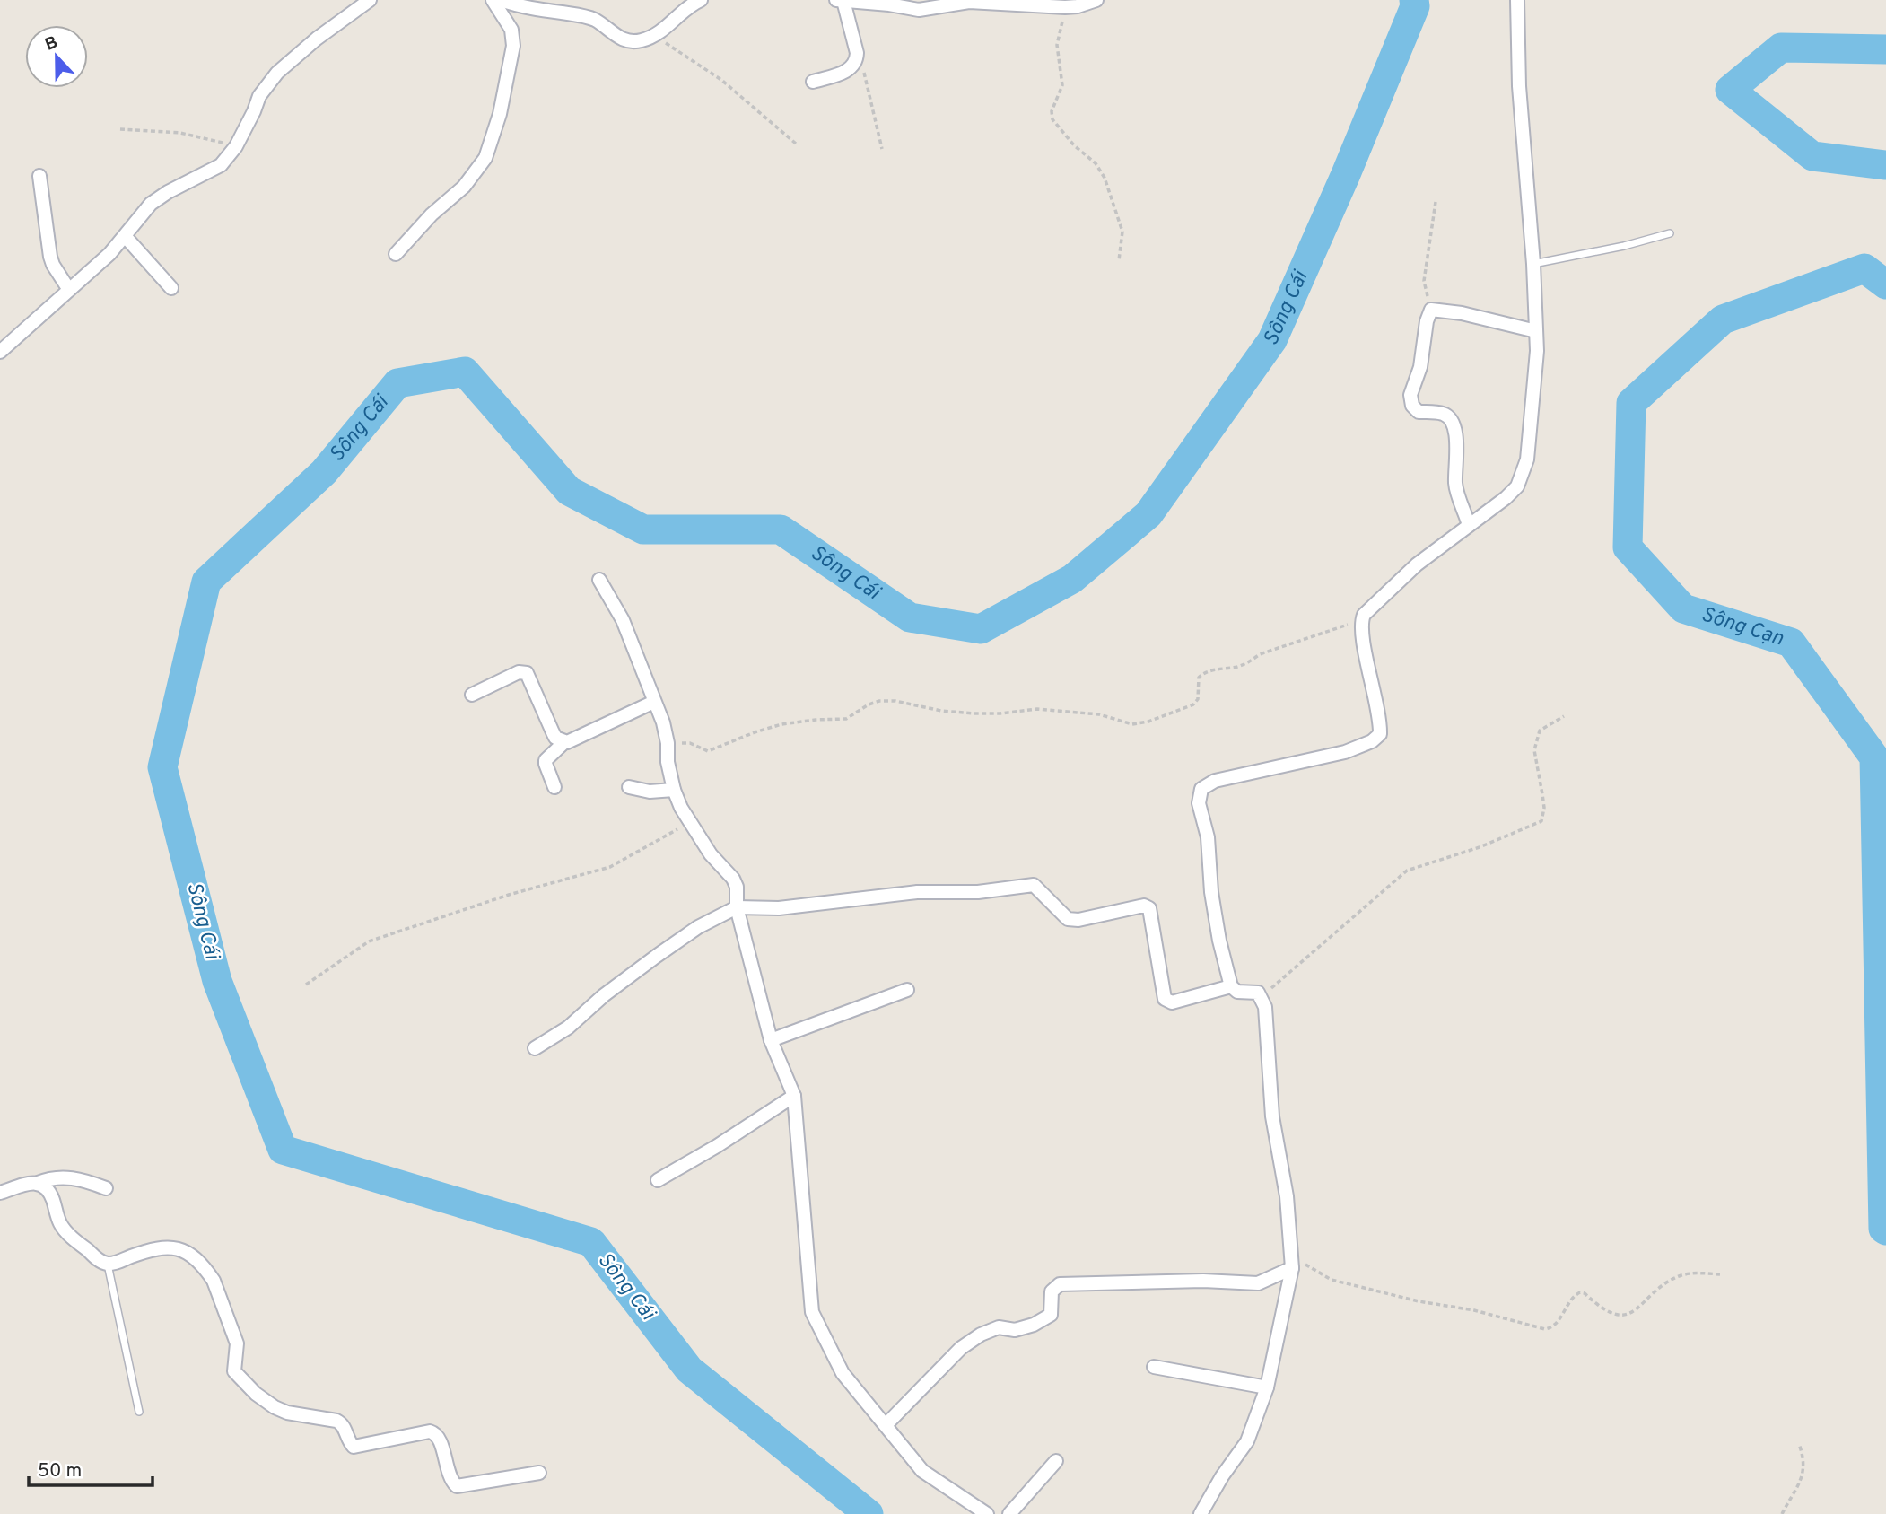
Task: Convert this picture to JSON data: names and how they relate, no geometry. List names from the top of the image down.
{
  "water": ["Sông Cái", "Sông Cạn"],
  "scale_bar": "50 m",
  "north": "top"
}
